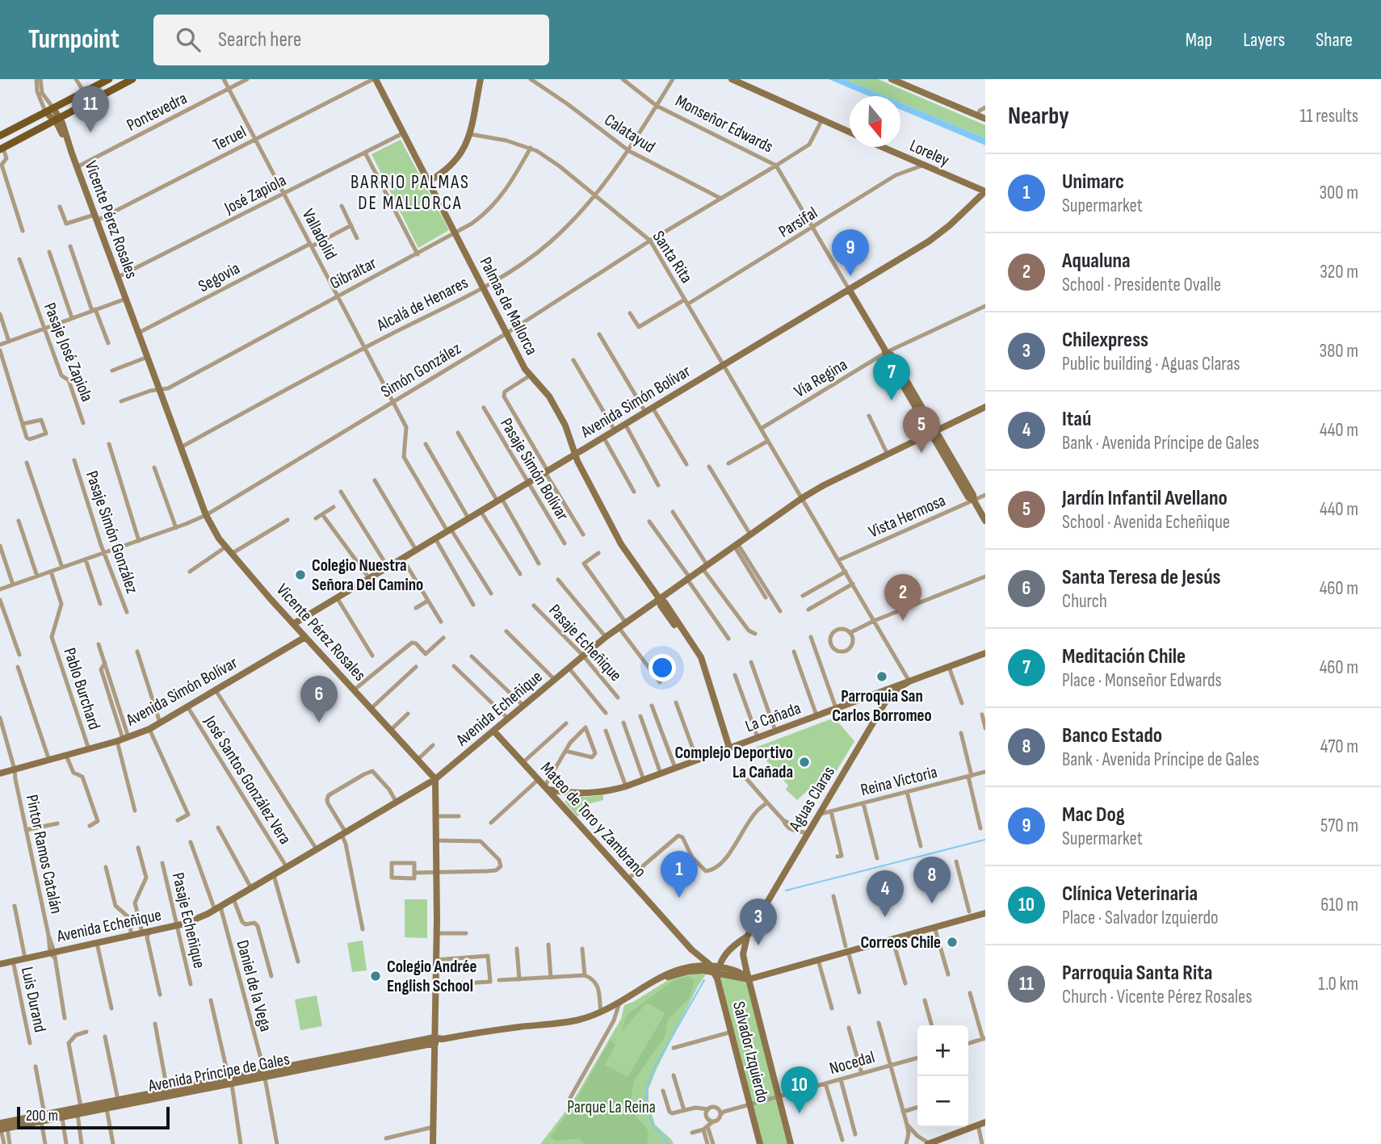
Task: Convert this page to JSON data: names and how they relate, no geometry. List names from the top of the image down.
{
  "streets": {
    "street": [
      "Pontevedra",
      "Monseñor Edwards",
      "Calatayud",
      "Teruel",
      "Loreley",
      "José Zapiola",
      "Vicente Pérez Rosales",
      "Parsifal",
      "Valladolid",
      "Santa Rita",
      "Gibraltar",
      "Segovia",
      "Alcalá de Henares",
      "Palmas de Mallorca",
      "Pasaje José Zapiola",
      "Simón González",
      "Vía Regina",
      "Avenida Simón Bolívar",
      "Pasaje Simón Bolívar",
      "Vista Hermosa",
      "Pasaje Simón González",
      "Pasaje Echeñique",
      "Pablo Burchard",
      "Avenida Echeñique",
      "La Cañada",
      "José Santos González Vera",
      "Reina Victoria",
      "Aguas Claras",
      "Mateo de Toro y Zambrano",
      "Pintor Ramos Catalán",
      "Daniel de la Vega",
      "Luis Durand",
      "Salvador Izquierdo",
      "Nocedal",
      "Avenida Príncipe de Gales"
    ]
  },
  "crossings": [
    ["Pontevedra", "Vicente Pérez Rosales"],
    ["Pontevedra", "Valladolid"],
    ["Monseñor Edwards", "Parsifal"],
    ["Monseñor Edwards", "Alcalá de Henares"],
    ["Monseñor Edwards", "Simón González"],
    ["Monseñor Edwards", "Vía Regina"],
    ["Monseñor Edwards", "Avenida Simón Bolívar"],
    ["Monseñor Edwards", "Vista Hermosa"],
    ["Monseñor Edwards", "Avenida Echeñique"],
    ["Calatayud", "Alcalá de Henares"],
    ["Calatayud", "Simón González"],
    ["Teruel", "Vicente Pérez Rosales"],
    ["Teruel", "Valladolid"],
    ["Teruel", "Palmas de Mallorca"],
    ["Loreley", "Parsifal"],
    ["Loreley", "Avenida Simón Bolívar"],
    ["José Zapiola", "Vicente Pérez Rosales"],
    ["José Zapiola", "Valladolid"],
    ["José Zapiola", "Palmas de Mallorca"],
    ["Vicente Pérez Rosales", "Gibraltar"],
    ["Vicente Pérez Rosales", "Segovia"],
    ["Vicente Pérez Rosales", "Alcalá de Henares"],
    ["Vicente Pérez Rosales", "Simón González"],
    ["Vicente Pérez Rosales", "Avenida Simón Bolívar"],
    ["Vicente Pérez Rosales", "Avenida Echeñique"],
    ["Parsifal", "Santa Rita"],
    ["Valladolid", "Gibraltar"],
    ["Valladolid", "Segovia"],
    ["Valladolid", "Alcalá de Henares"],
    ["Valladolid", "Simón González"],
    ["Santa Rita", "Gibraltar"],
    ["Santa Rita", "Alcalá de Henares"],
    ["Santa Rita", "Simón González"],
    ["Santa Rita", "Vía Regina"],
    ["Santa Rita", "Avenida Simón Bolívar"],
    ["Santa Rita", "Vista Hermosa"],
    ["Santa Rita", "Avenida Echeñique"],
    ["Santa Rita", "La Cañada"],
    ["Santa Rita", "Aguas Claras"],
    ["Gibraltar", "Palmas de Mallorca"],
    ["Alcalá de Henares", "Palmas de Mallorca"],
    ["Palmas de Mallorca", "Simón González"],
    ["Palmas de Mallorca", "Avenida Simón Bolívar"],
    ["Palmas de Mallorca", "Pasaje Simón Bolívar"],
    ["Palmas de Mallorca", "Avenida Echeñique"],
    ["Palmas de Mallorca", "La Cañada"],
    ["Simón González", "Pasaje Simón González"],
    ["Simón González", "Pablo Burchard"],
    ["Avenida Simón Bolívar", "Pasaje Simón Bolívar"],
    ["Avenida Simón Bolívar", "Pablo Burchard"],
    ["Avenida Simón Bolívar", "José Santos González Vera"],
    ["Avenida Simón Bolívar", "Pintor Ramos Catalán"],
    ["Pasaje Echeñique", "Avenida Echeñique"],
    ["Pasaje Echeñique", "Daniel de la Vega"],
    ["Avenida Echeñique", "José Santos González Vera"],
    ["Avenida Echeñique", "Mateo de Toro y Zambrano"],
    ["Avenida Echeñique", "Pintor Ramos Catalán"],
    ["Avenida Echeñique", "Daniel de la Vega"],
    ["Avenida Echeñique", "Luis Durand"],
    ["La Cañada", "Aguas Claras"],
    ["La Cañada", "Mateo de Toro y Zambrano"],
    ["Reina Victoria", "Aguas Claras"],
    ["Aguas Claras", "Mateo de Toro y Zambrano"],
    ["Aguas Claras", "Salvador Izquierdo"],
    ["Aguas Claras", "Avenida Príncipe de Gales"],
    ["Mateo de Toro y Zambrano", "Salvador Izquierdo"],
    ["Mateo de Toro y Zambrano", "Avenida Príncipe de Gales"],
    ["Daniel de la Vega", "Avenida Príncipe de Gales"],
    ["Salvador Izquierdo", "Nocedal"],
    ["Salvador Izquierdo", "Avenida Príncipe de Gales"]
  ],
  "districts": ["BARRIO PALMAS DE MALLORCA"],
  "parks": ["Parque La Reina"],
  "places": [
    "Colegio Nuestra Señora Del Camino",
    "Parroquia San Carlos Borromeo",
    "Complejo Deportivo La Cañada",
    "Correos Chile",
    "Colegio Andrée English School"
  ],
  "scale_bar": "200 m",
  "north": "bottom",
  "page": {
    "header": "Turnpoint",
    "search": "Search here",
    "nav": ["Map", "Layers", "Share"],
    "heading": ["Nearby", "11 results"],
    "pins": [
      "11",
      "9",
      "7",
      "5",
      "2",
      "6",
      "1",
      "8",
      "4",
      "3",
      "10"
    ],
    "list": [
      {
        "mark": "1",
        "name": "Unimarc",
        "note": "Supermarket",
        "value": "300 m"
      },
      {
        "mark": "2",
        "name": "Aqualuna",
        "note": "School · Presidente Ovalle",
        "value": "320 m"
      },
      {
        "mark": "3",
        "name": "Chilexpress",
        "note": "Public building · Aguas Claras",
        "value": "380 m"
      },
      {
        "mark": "4",
        "name": "Itaú",
        "note": "Bank · Avenida Príncipe de Gales",
        "value": "440 m"
      },
      {
        "mark": "5",
        "name": "Jardín Infantil Avellano",
        "note": "School · Avenida Echeñique",
        "value": "440 m"
      },
      {
        "mark": "6",
        "name": "Santa Teresa de Jesús",
        "note": "Church",
        "value": "460 m"
      },
      {
        "mark": "7",
        "name": "Meditación Chile",
        "note": "Place · Monseñor Edwards",
        "value": "460 m"
      },
      {
        "mark": "8",
        "name": "Banco Estado",
        "note": "Bank · Avenida Príncipe de Gales",
        "value": "470 m"
      },
      {
        "mark": "9",
        "name": "Mac Dog",
        "note": "Supermarket",
        "value": "570 m"
      },
      {
        "mark": "10",
        "name": "Clínica Veterinaria",
        "note": "Place · Salvador Izquierdo",
        "value": "610 m"
      },
      {
        "mark": "11",
        "name": "Parroquia Santa Rita",
        "note": "Church · Vicente Pérez Rosales",
        "value": "1.0 km"
      }
    ],
    "map_buttons": ["+", "−"],
    "scale": "200 m"
  }
}
